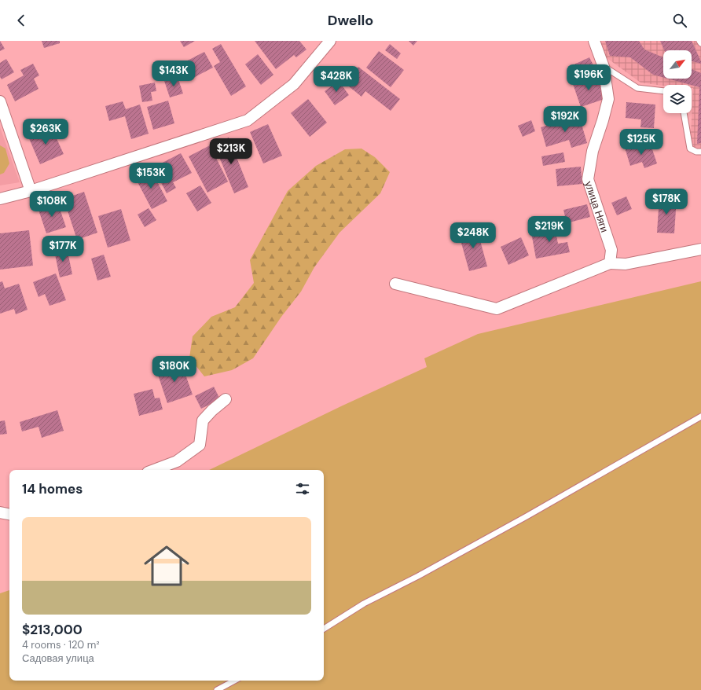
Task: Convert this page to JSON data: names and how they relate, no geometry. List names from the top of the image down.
{
  "streets": {
    "street": ["улица Няги"]
  },
  "north": "top right",
  "page": {
    "header": "Dwello",
    "price": [
      "$143K",
      "$196K",
      "$428K",
      "$192K",
      "$263K",
      "$125K",
      "$213K",
      "$153K",
      "$178K",
      "$108K",
      "$219K",
      "$248K",
      "$177K",
      "$180K"
    ],
    "heading": "14 homes",
    "list": [
      {
        "name": "$213,000",
        "note": "4 rooms · 120 m² · Садовая улица"
      }
    ]
  }
}
